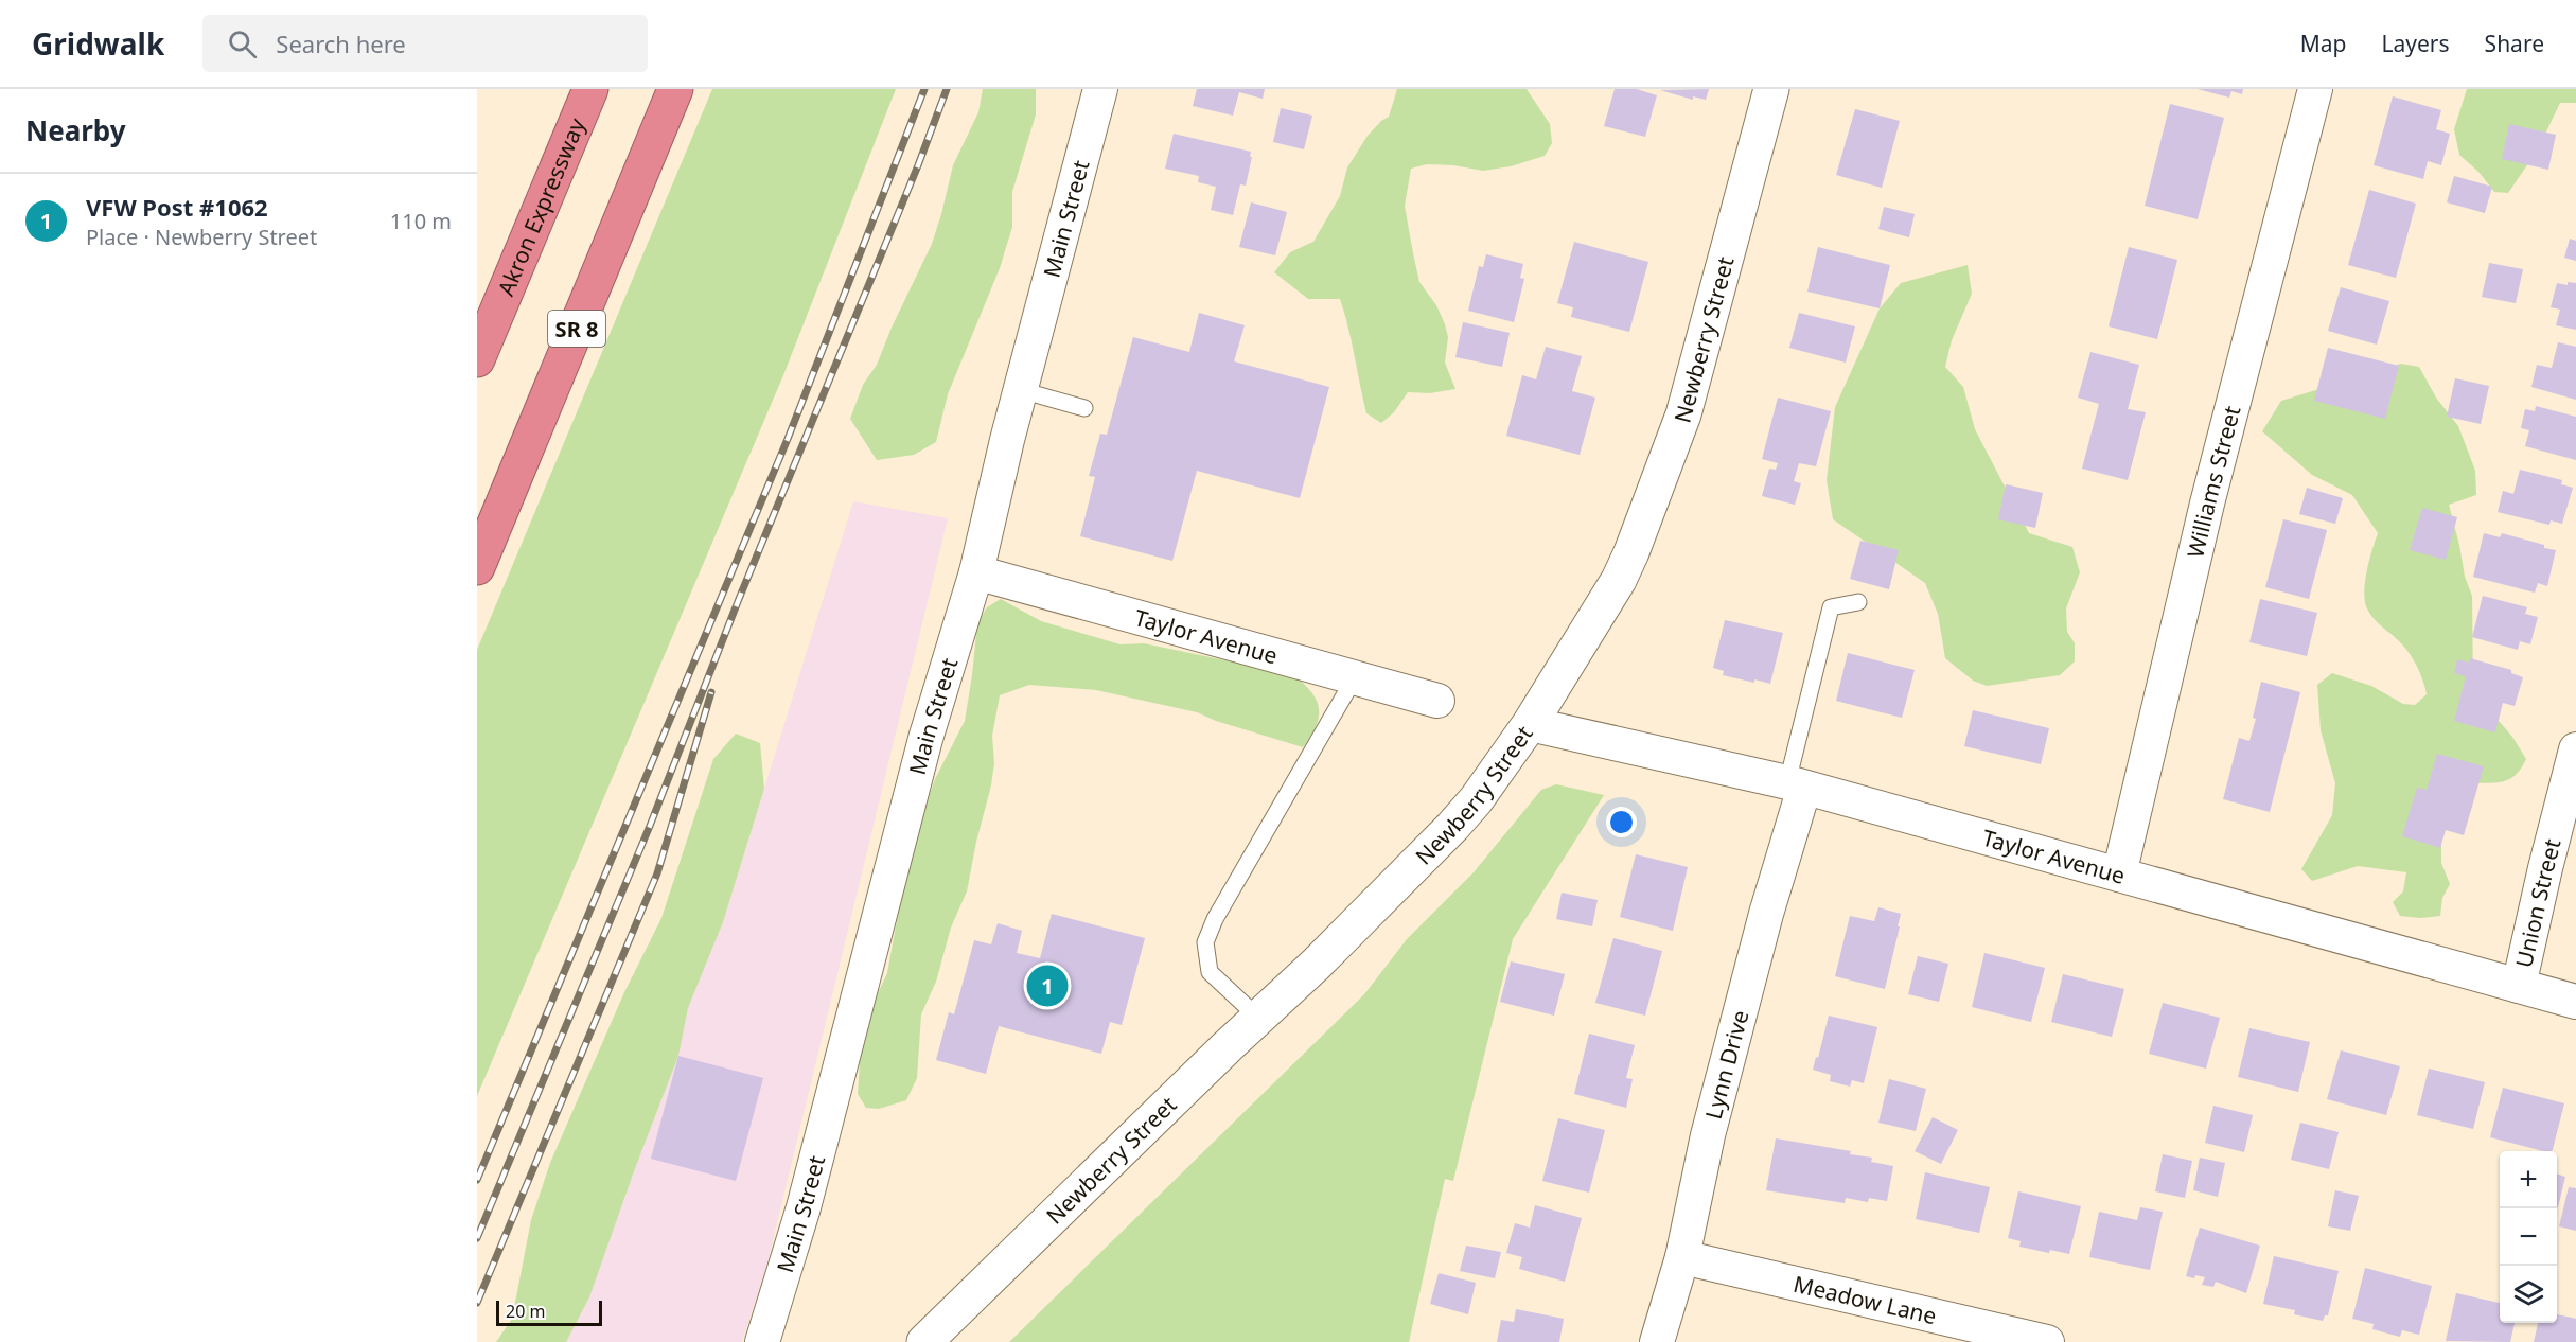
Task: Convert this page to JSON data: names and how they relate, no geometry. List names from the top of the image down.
{
  "streets": {
    "highway": ["Akron Expressway", "SR 8"],
    "street": [
      "Main Street",
      "Newberry Street",
      "Williams Street",
      "Taylor Avenue",
      "Union Street",
      "Lynn Drive",
      "Meadow Lane"
    ]
  },
  "crossings": [
    ["Main Street", "Taylor Avenue"],
    ["Newberry Street", "Taylor Avenue"],
    ["Williams Street", "Taylor Avenue"],
    ["Taylor Avenue", "Union Street"],
    ["Taylor Avenue", "Lynn Drive"],
    ["Lynn Drive", "Meadow Lane"]
  ],
  "scale_bar": "20 m",
  "page": {
    "header": "Gridwalk",
    "search": "Search here",
    "nav": ["Map", "Layers", "Share"],
    "heading": "Nearby",
    "list": [
      {
        "mark": "1",
        "name": "VFW Post #1062",
        "note": "Place · Newberry Street",
        "value": "110 m"
      }
    ],
    "pins": "1",
    "map_buttons": ["+", "−"],
    "scale": "20 m"
  }
}
